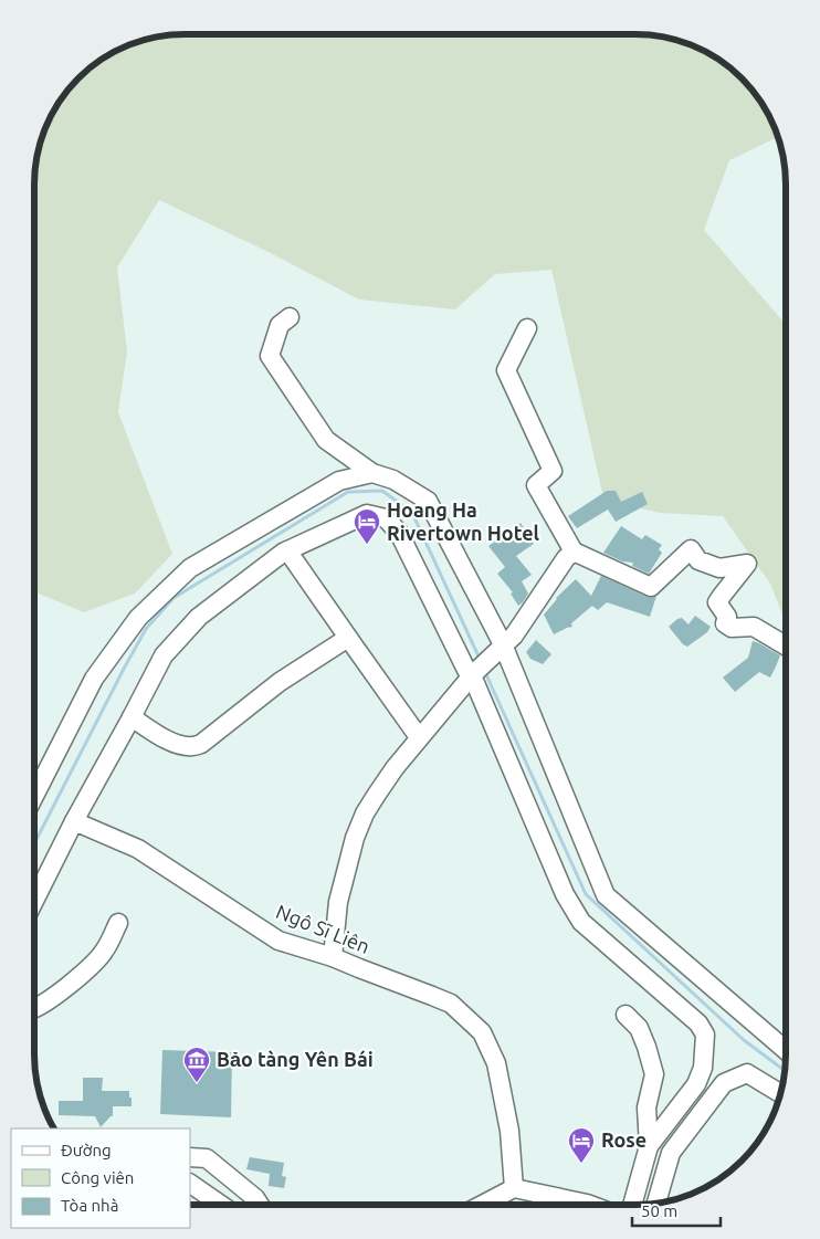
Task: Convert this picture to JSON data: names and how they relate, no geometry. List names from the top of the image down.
{
  "streets": {
    "street": ["Ngô Sĩ Liên"]
  },
  "places": {
    "hotel": ["Hoang Ha Rivertown Hotel", "Rose"],
    "museum": ["Bảo tàng Yên Bái"]
  },
  "legend": ["Đường", "Công viên", "Tòa nhà"],
  "scale_bar": "50 m"
}
